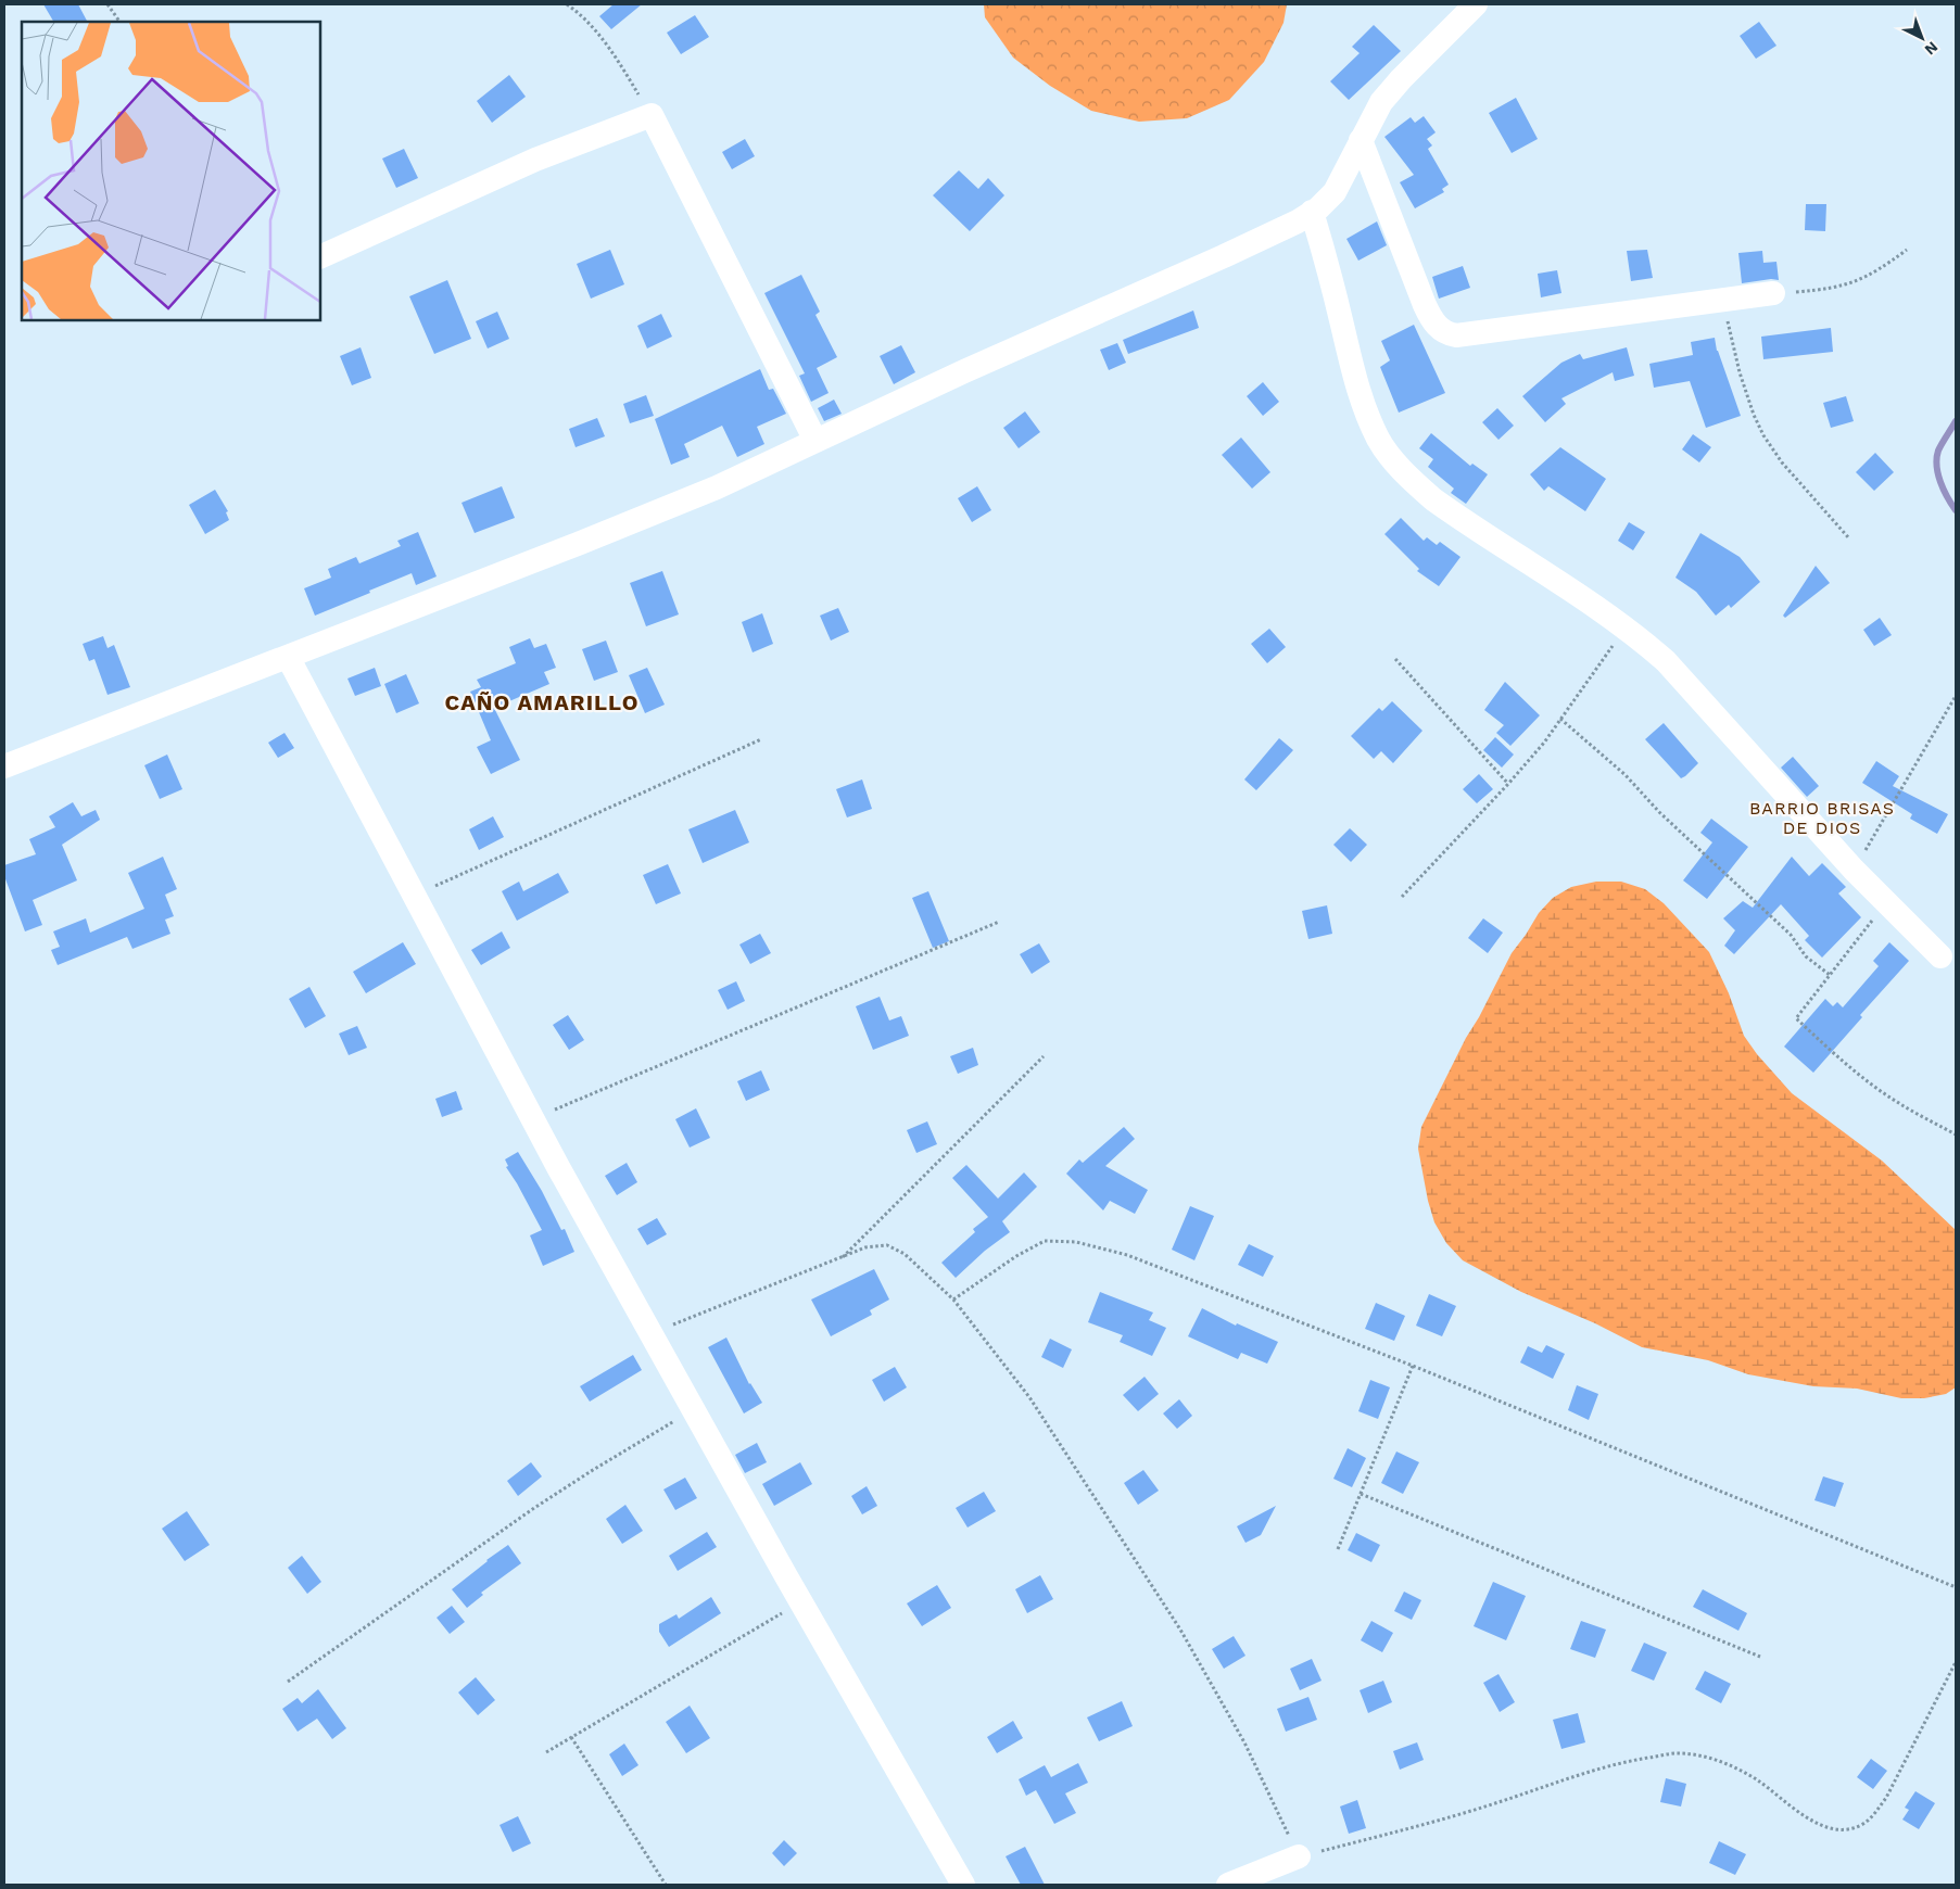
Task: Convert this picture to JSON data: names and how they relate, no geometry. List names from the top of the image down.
{
  "districts": ["CAÑO AMARILLO", "BARRIO BRISAS DE DIOS"],
  "north": "bottom right"
}
